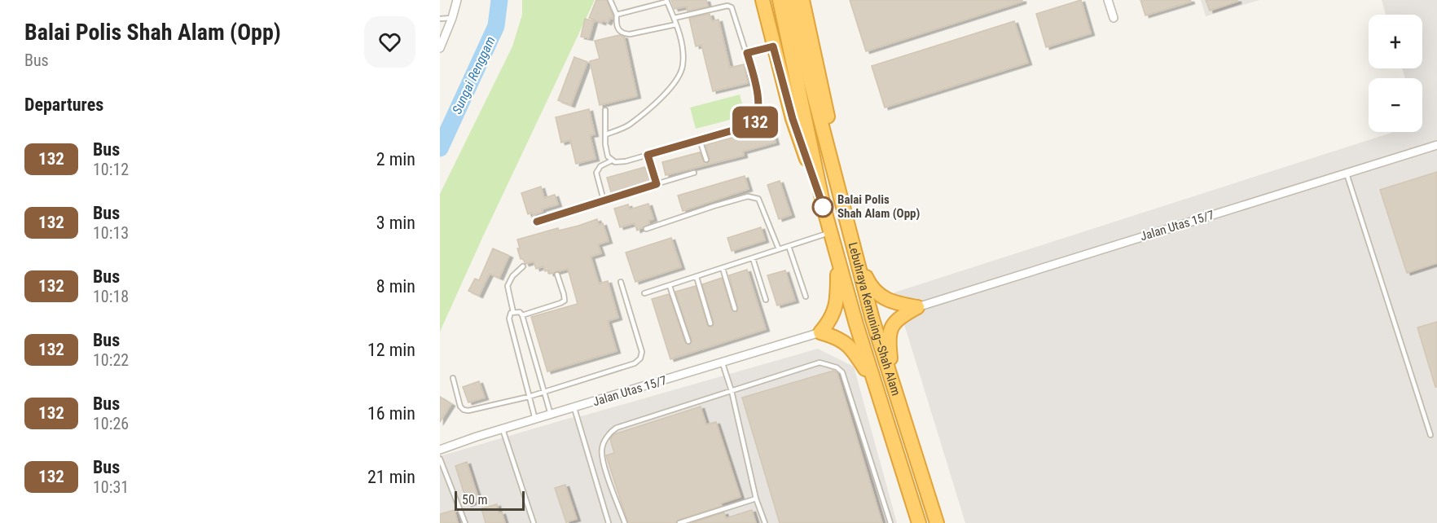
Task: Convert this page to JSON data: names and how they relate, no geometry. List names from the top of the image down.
{
  "streets": {
    "highway": ["Lebuhraya Kemuning–Shah Alam"],
    "street": ["Jalan Utas 15/7"]
  },
  "water": ["Sungai Renggam"],
  "places": ["Balai Polis Shah Alam (Opp)"],
  "lines": ["bus line 132"],
  "scale_bar": "50 m",
  "page": {
    "heading": [
      ["Balai Polis Shah Alam (Opp)", "Bus"],
      "Departures"
    ],
    "on_map": "132",
    "map_buttons": ["+", "−"],
    "list": [
      {
        "mark": "132",
        "name": "Bus",
        "note": "10:12",
        "value": "2 min"
      },
      {
        "mark": "132",
        "name": "Bus",
        "note": "10:13",
        "value": "3 min"
      },
      {
        "mark": "132",
        "name": "Bus",
        "note": "10:18",
        "value": "8 min"
      },
      {
        "mark": "132",
        "name": "Bus",
        "note": "10:22",
        "value": "12 min"
      },
      {
        "mark": "132",
        "name": "Bus",
        "note": "10:26",
        "value": "16 min"
      },
      {
        "mark": "132",
        "name": "Bus",
        "note": "10:31",
        "value": "21 min"
      }
    ],
    "scale": "50 m"
  }
}
